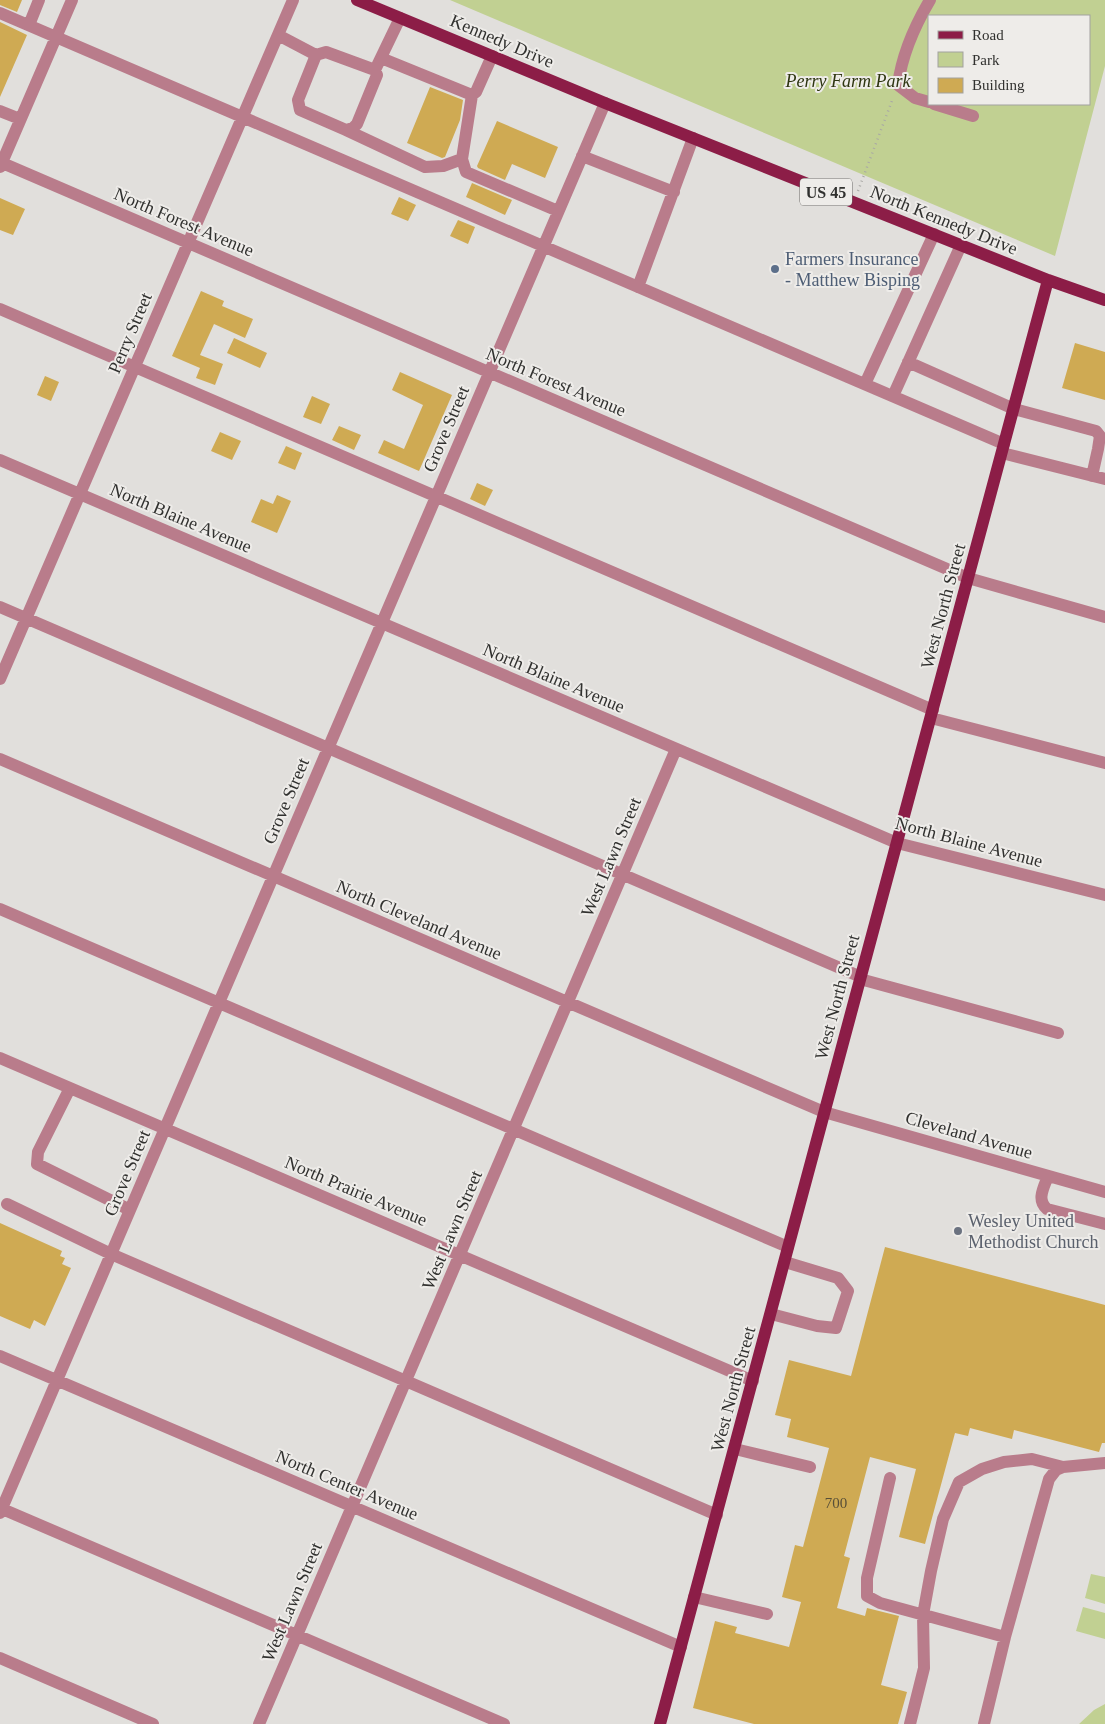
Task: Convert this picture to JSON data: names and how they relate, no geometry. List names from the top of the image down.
{
  "streets": {
    "main road": [
      "Kennedy Drive",
      "US 45",
      "North Kennedy Drive",
      "West North Street"
    ],
    "street": [
      "North Forest Avenue",
      "Perry Street",
      "Grove Street",
      "North Blaine Avenue",
      "West Lawn Street",
      "North Cleveland Avenue",
      "Cleveland Avenue",
      "North Prairie Avenue",
      "North Center Avenue"
    ]
  },
  "crossings": [
    ["Kennedy Drive", "North Kennedy Drive"],
    ["Kennedy Drive", "Grove Street"],
    ["US 45", "North Kennedy Drive"],
    ["US 45", "West North Street"],
    ["North Kennedy Drive", "Grove Street"],
    ["North Kennedy Drive", "West North Street"],
    ["North Forest Avenue", "Perry Street"],
    ["North Forest Avenue", "Grove Street"],
    ["North Forest Avenue", "West North Street"],
    ["Perry Street", "North Blaine Avenue"],
    ["Grove Street", "North Blaine Avenue"],
    ["Grove Street", "North Cleveland Avenue"],
    ["Grove Street", "North Prairie Avenue"],
    ["Grove Street", "North Center Avenue"],
    ["North Blaine Avenue", "West North Street"],
    ["North Blaine Avenue", "West Lawn Street"],
    ["West North Street", "North Cleveland Avenue"],
    ["West North Street", "Cleveland Avenue"],
    ["West North Street", "North Prairie Avenue"],
    ["West North Street", "North Center Avenue"],
    ["West Lawn Street", "North Cleveland Avenue"],
    ["West Lawn Street", "North Prairie Avenue"],
    ["West Lawn Street", "North Center Avenue"],
    ["North Cleveland Avenue", "Cleveland Avenue"]
  ],
  "parks": ["Perry Farm Park"],
  "places": ["Farmers Insurance - Matthew Bisping", "Wesley United Methodist Church"],
  "house_numbers": ["700"],
  "legend": ["Road", "Park", "Building"]
}
